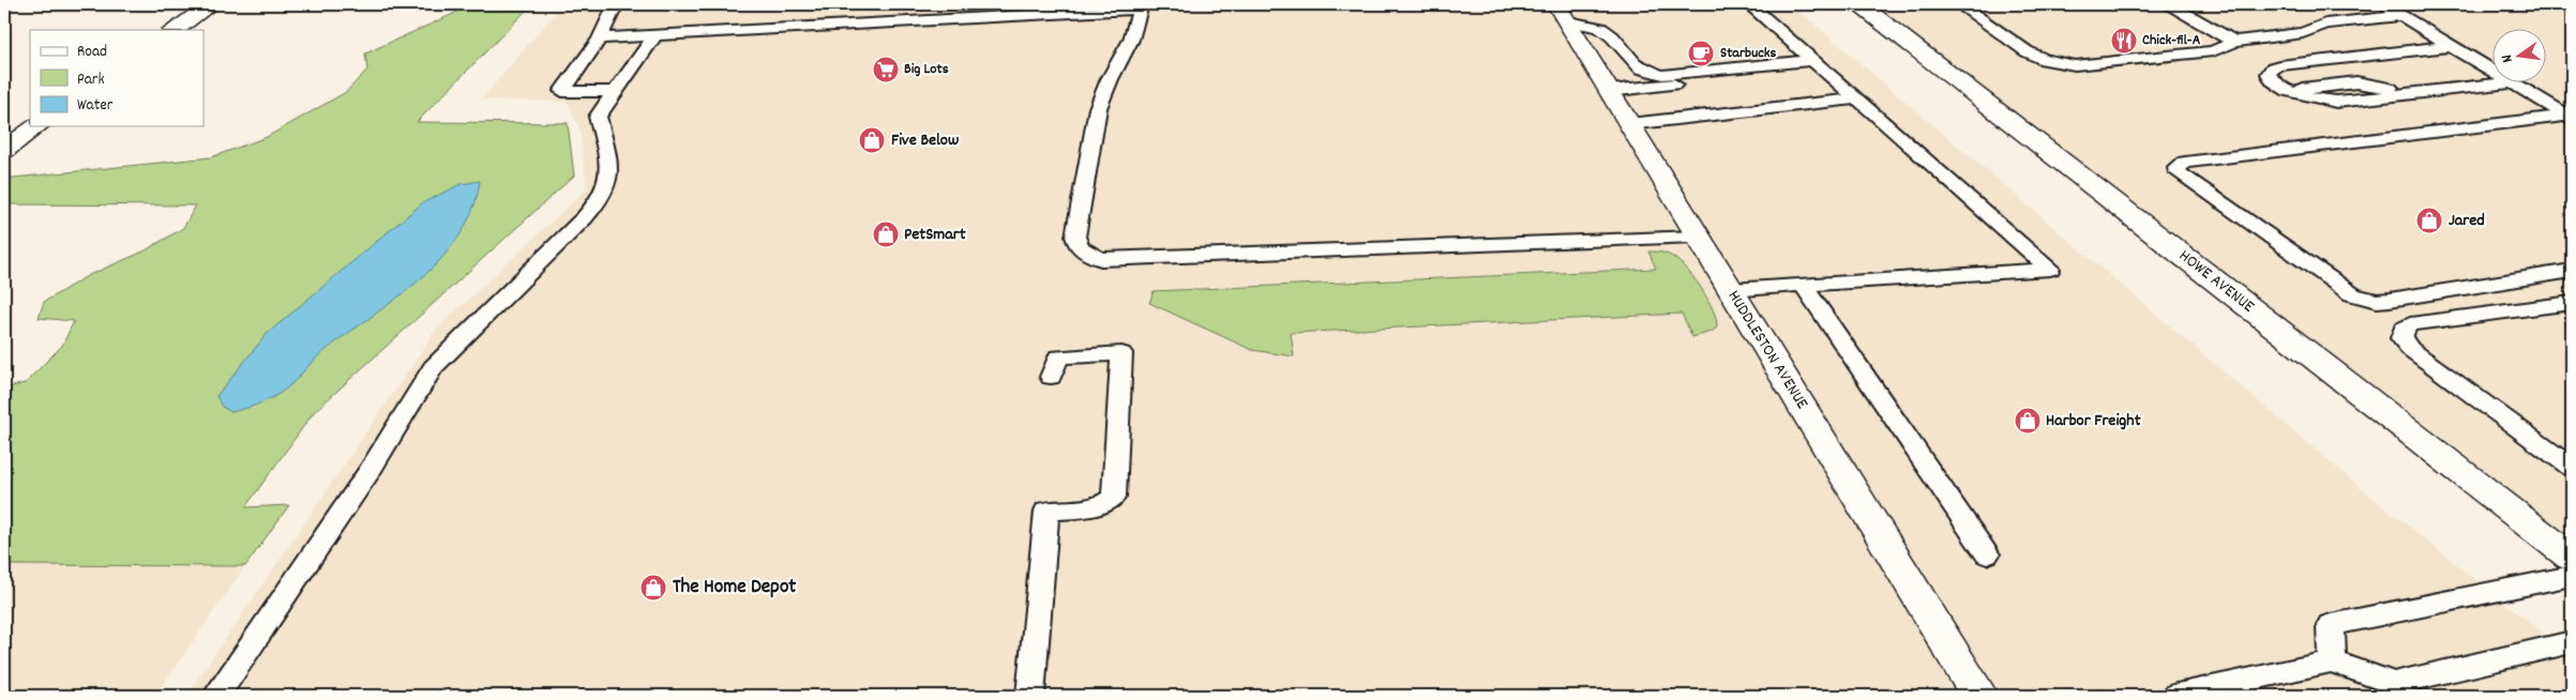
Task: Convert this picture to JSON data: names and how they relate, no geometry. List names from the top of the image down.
{
  "streets": {
    "street": ["HOWE AVENUE", "HUDDLESTON AVENUE"]
  },
  "places": {
    "restaurant": ["Chick-fil-A"],
    "cafe": ["Starbucks"],
    "supermarket": ["Big Lots"],
    "shop": [
      "Five Below",
      "Jared",
      "PetSmart",
      "Harbor Freight",
      "The Home Depot"
    ]
  },
  "legend": ["Road", "Park", "Water"],
  "north": "left"
}
